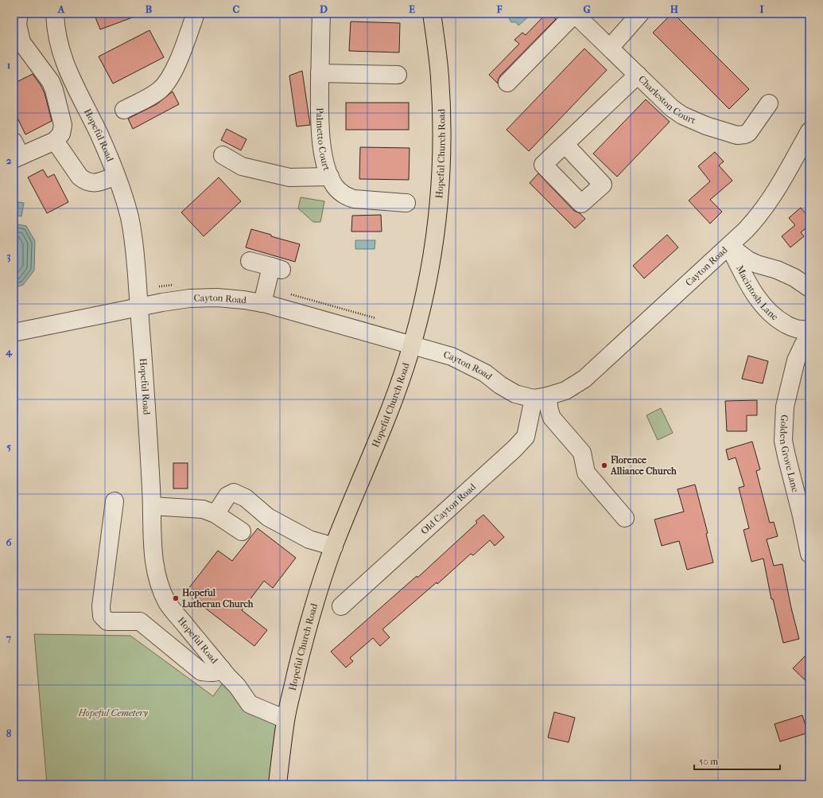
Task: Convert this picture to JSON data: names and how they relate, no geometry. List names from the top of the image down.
{
  "streets": {
    "main road": ["Hopeful Church Road"],
    "street": [
      "Charleston Court",
      "Hopeful Road",
      "Palmetto Court",
      "Cayton Road",
      "Macintosh Lane",
      "Golden Grove Lane",
      "Old Cayton Road"
    ]
  },
  "crossings": [
    ["Hopeful Road", "Hopeful Church Road"],
    ["Hopeful Road", "Cayton Road"],
    ["Hopeful Church Road", "Cayton Road"],
    ["Cayton Road", "Macintosh Lane"],
    ["Cayton Road", "Old Cayton Road"]
  ],
  "parks": ["Hopeful Cemetery"],
  "places": ["Florence Alliance Church", "Hopeful Lutheran Church"],
  "scale_bar": "50 m",
  "grid": {
    "columns": [
      "A",
      "B",
      "C",
      "D",
      "E",
      "F",
      "G",
      "H",
      "I"
    ],
    "rows": [
      "1",
      "2",
      "3",
      "4",
      "5",
      "6",
      "7",
      "8"
    ]
  }
}
